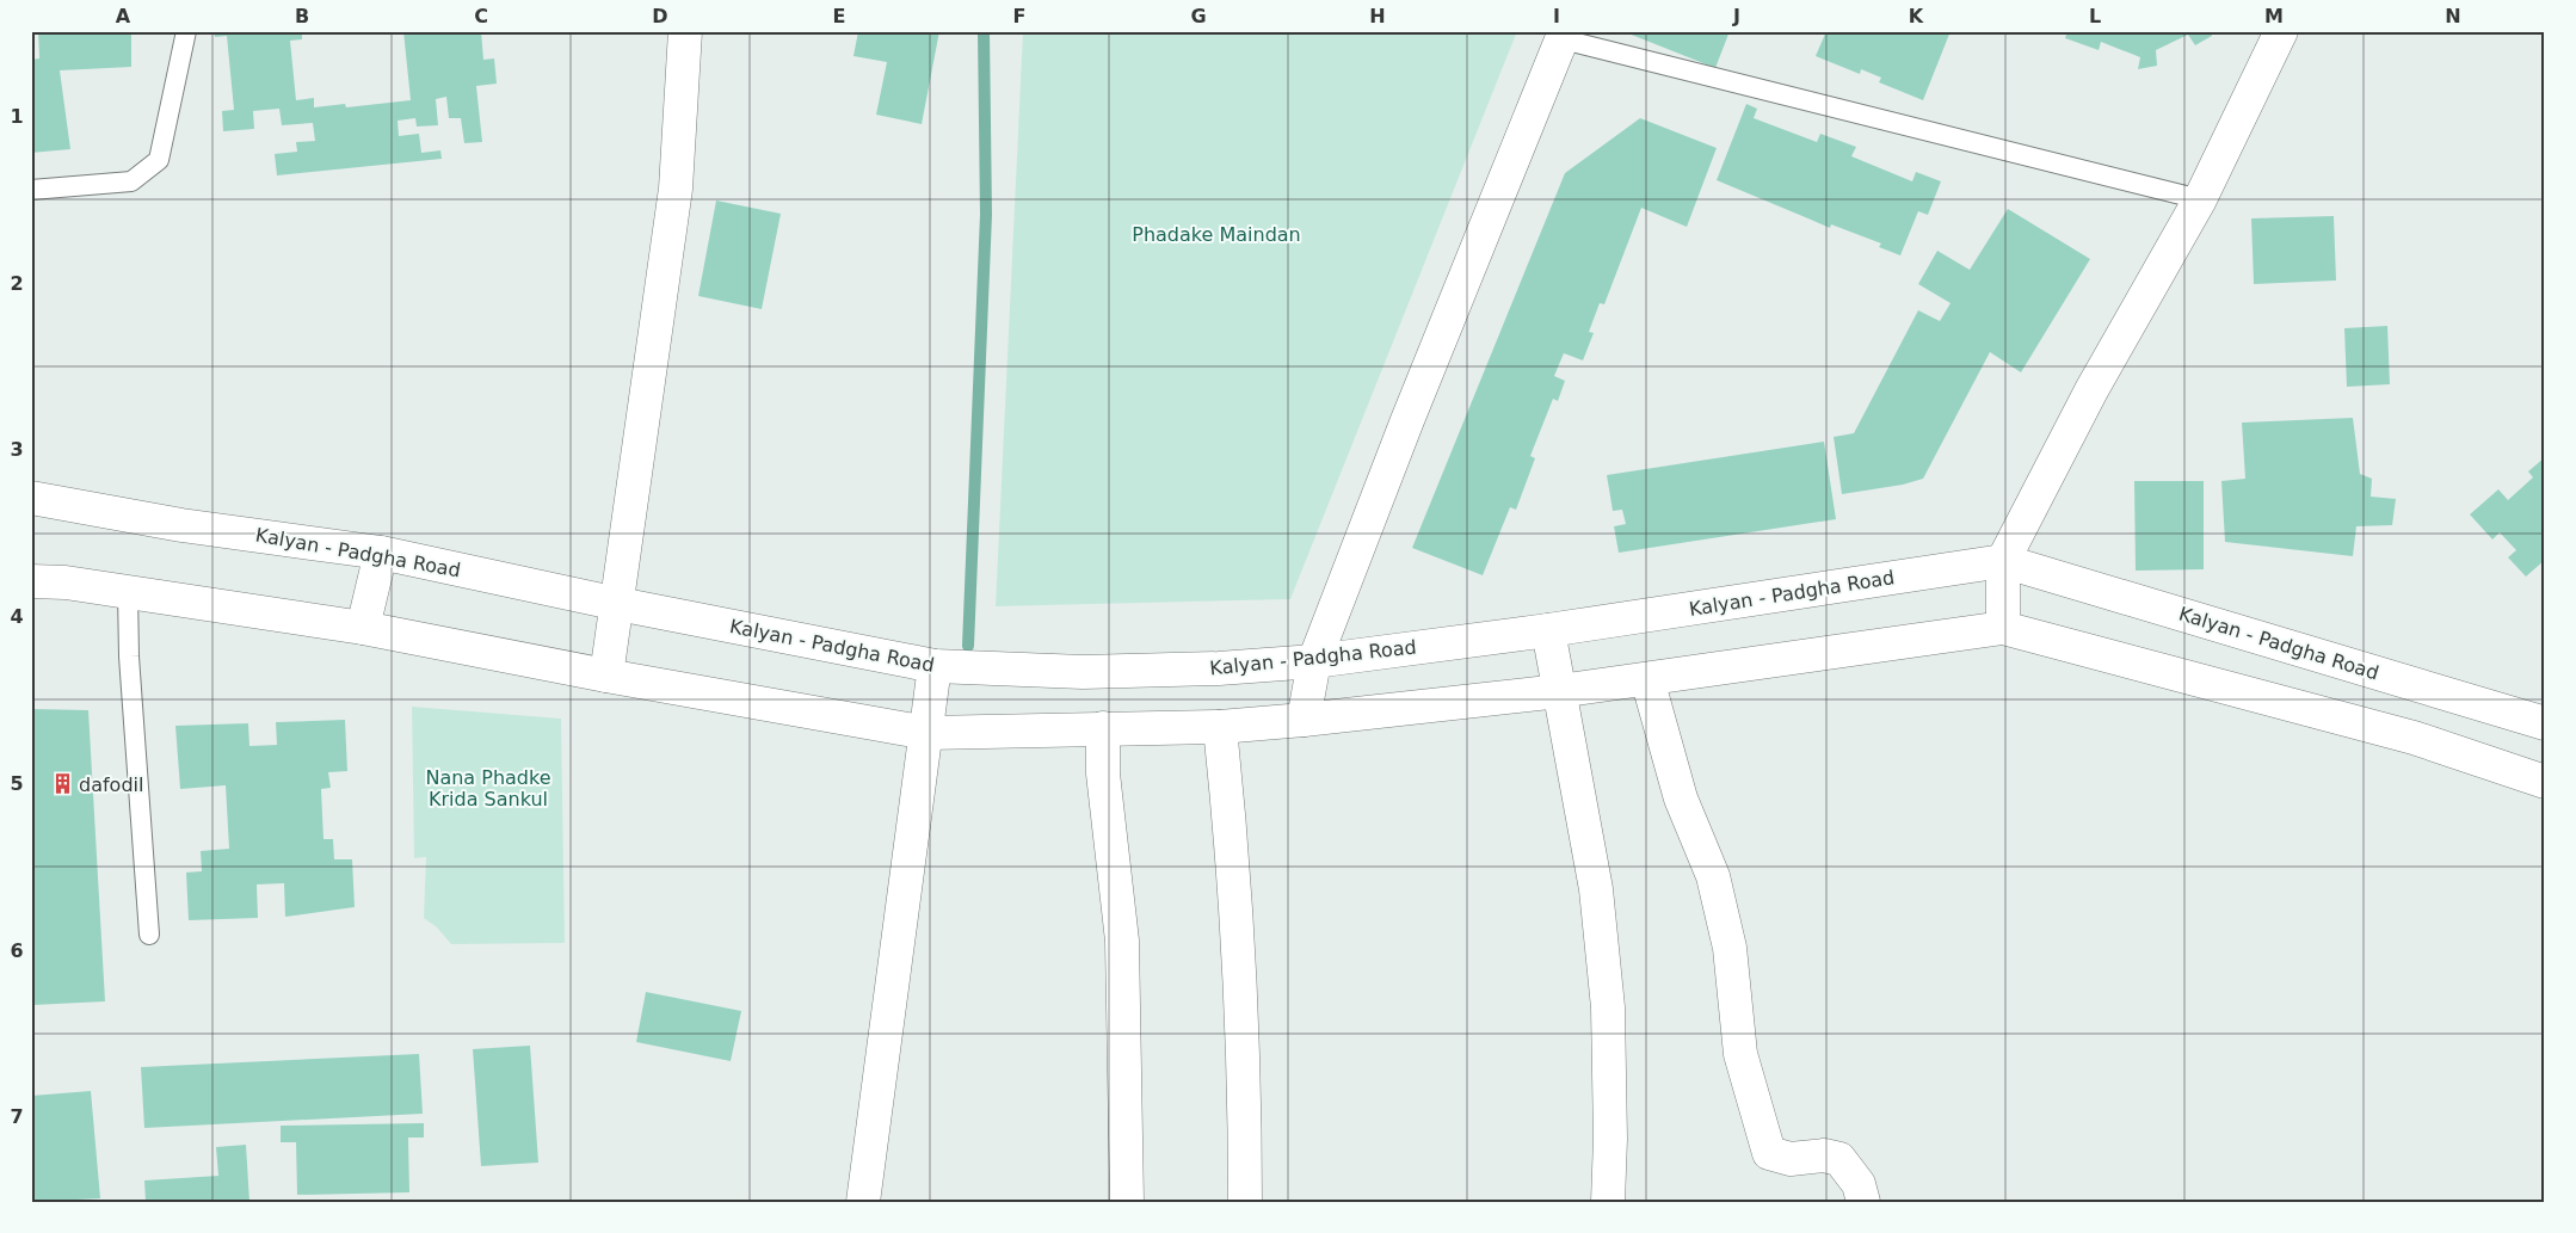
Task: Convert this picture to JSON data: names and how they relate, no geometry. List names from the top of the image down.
{
  "streets": {
    "main road": ["Kalyan - Padgha Road"]
  },
  "parks": ["Phadake Maindan", "Nana Phadke Krida Sankul"],
  "places": {
    "building": ["dafodil"]
  },
  "grid": {
    "columns": [
      "A",
      "B",
      "C",
      "D",
      "E",
      "F",
      "G",
      "H",
      "I",
      "J",
      "K",
      "L",
      "M",
      "N"
    ],
    "rows": [
      "1",
      "2",
      "3",
      "4",
      "5",
      "6",
      "7"
    ]
  }
}
